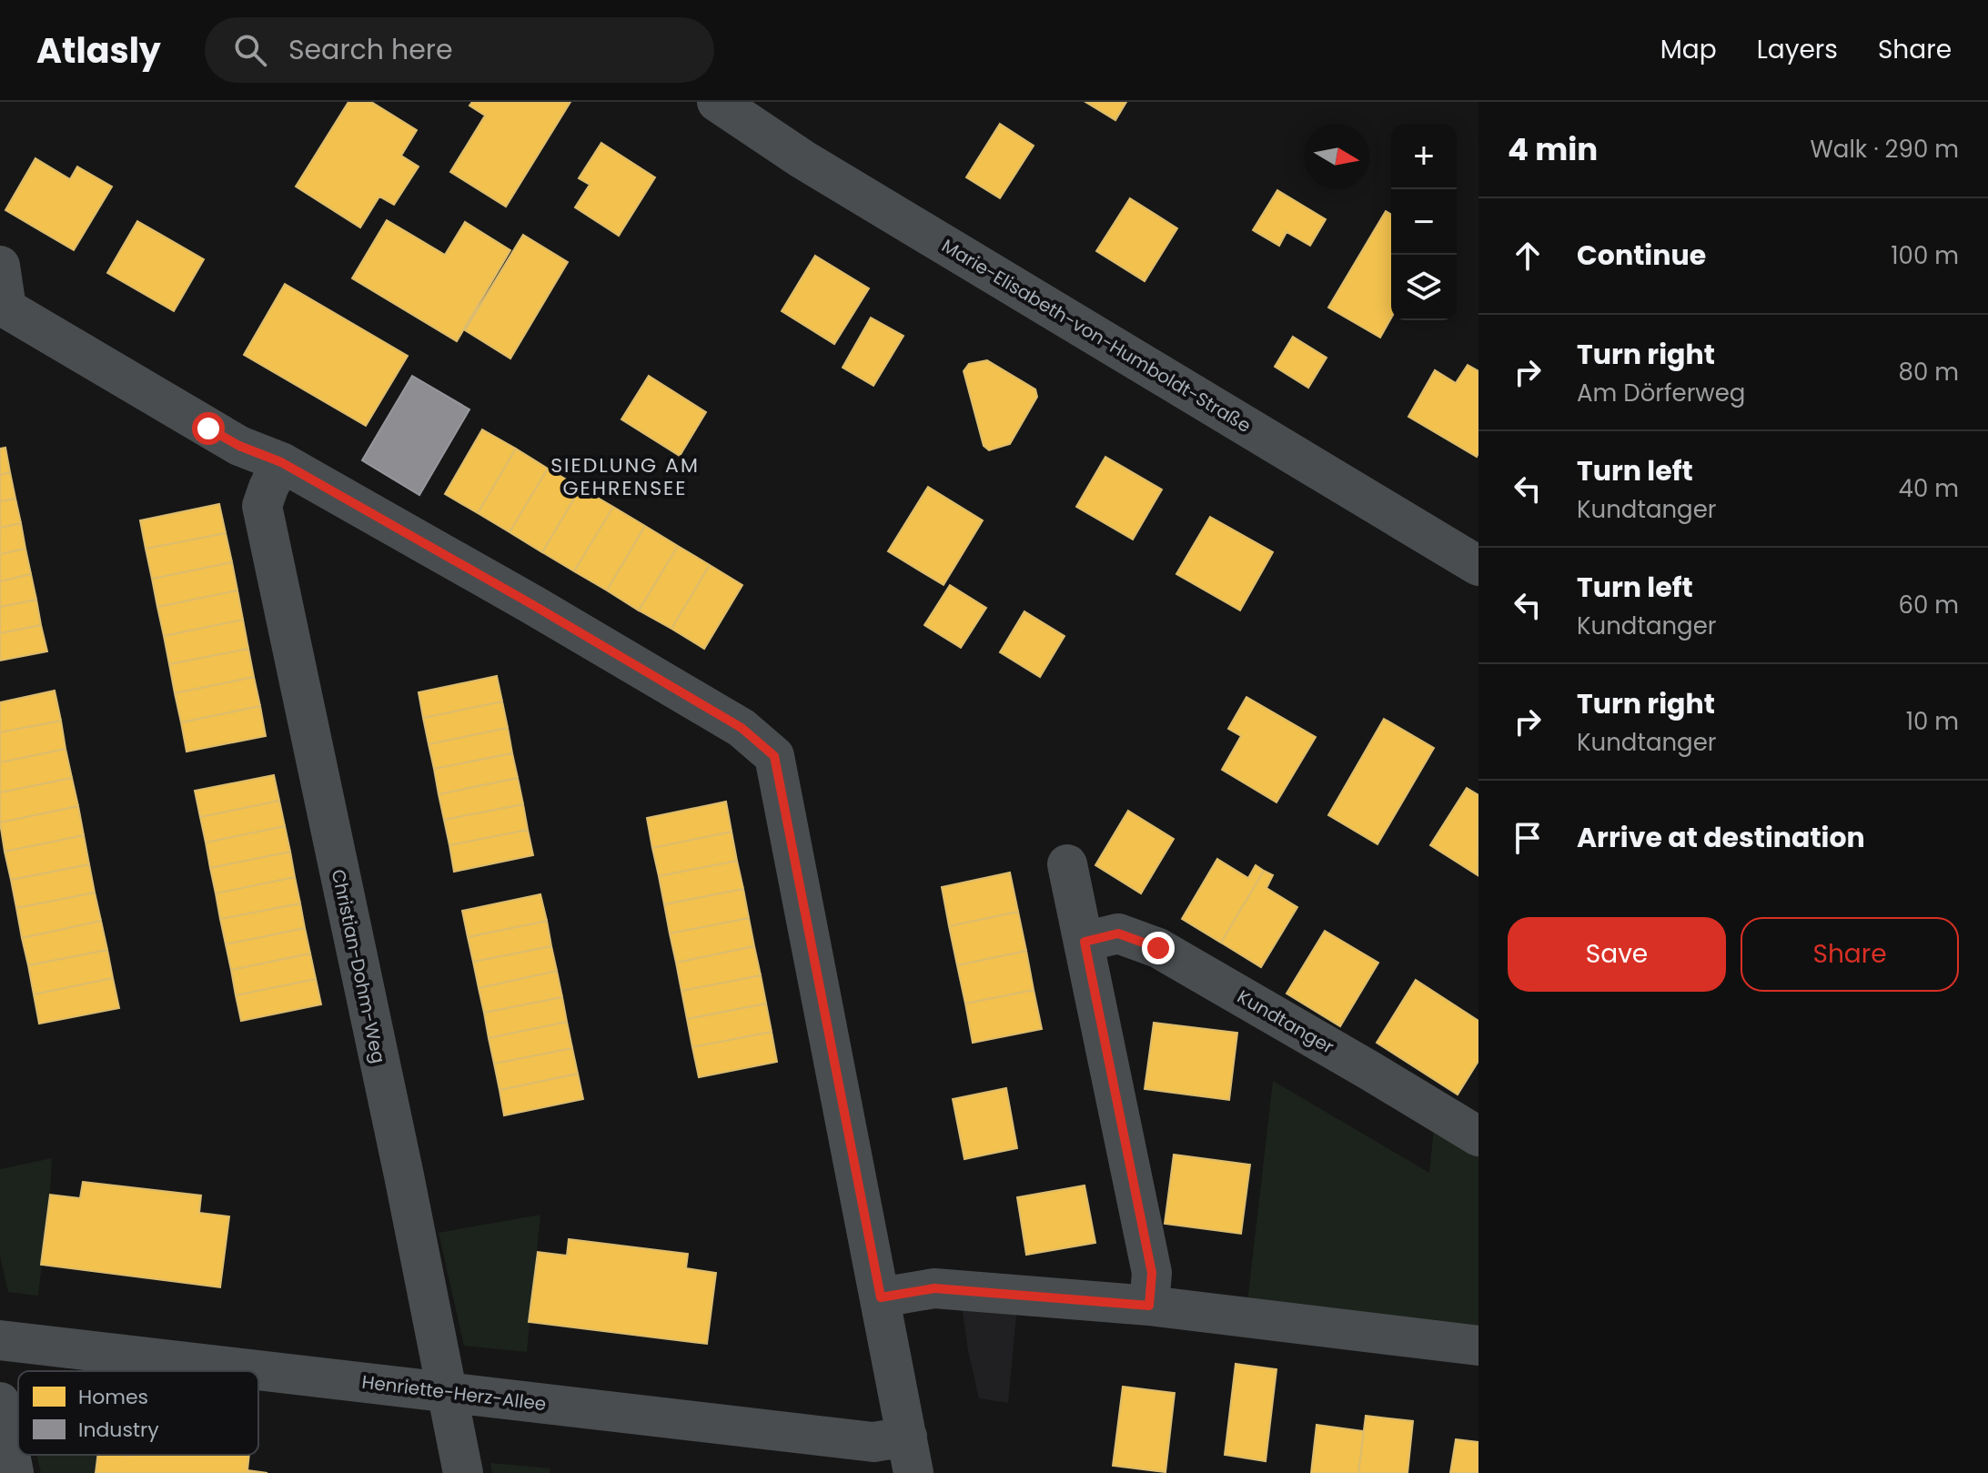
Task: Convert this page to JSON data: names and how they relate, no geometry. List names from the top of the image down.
{
  "streets": {
    "street": [
      "Marie-Elisabeth-von-Humboldt-Straße",
      "Christian-Dohm-Weg",
      "Kundtanger",
      "Henriette-Herz-Allee"
    ]
  },
  "crossings": [
    ["Christian-Dohm-Weg", "Henriette-Herz-Allee"]
  ],
  "districts": ["SIEDLUNG AM GEHRENSEE"],
  "legend": ["Homes", "Industry"],
  "north": "right",
  "page": {
    "header": "Atlasly",
    "search": "Search here",
    "nav": ["Map", "Layers", "Share"],
    "heading": ["4 min", "Walk · 290 m"],
    "map_buttons": ["+", "−"],
    "list": [
      ["Continue", "100 m"],
      ["Turn right", "Am Dörferweg", "80 m"],
      ["Turn left", "Kundtanger", "40 m"],
      ["Turn left", "Kundtanger", "60 m"],
      ["Turn right", "Kundtanger", "10 m"],
      "Arrive at destination"
    ],
    "buttons": ["Save", "Share"]
  }
}
